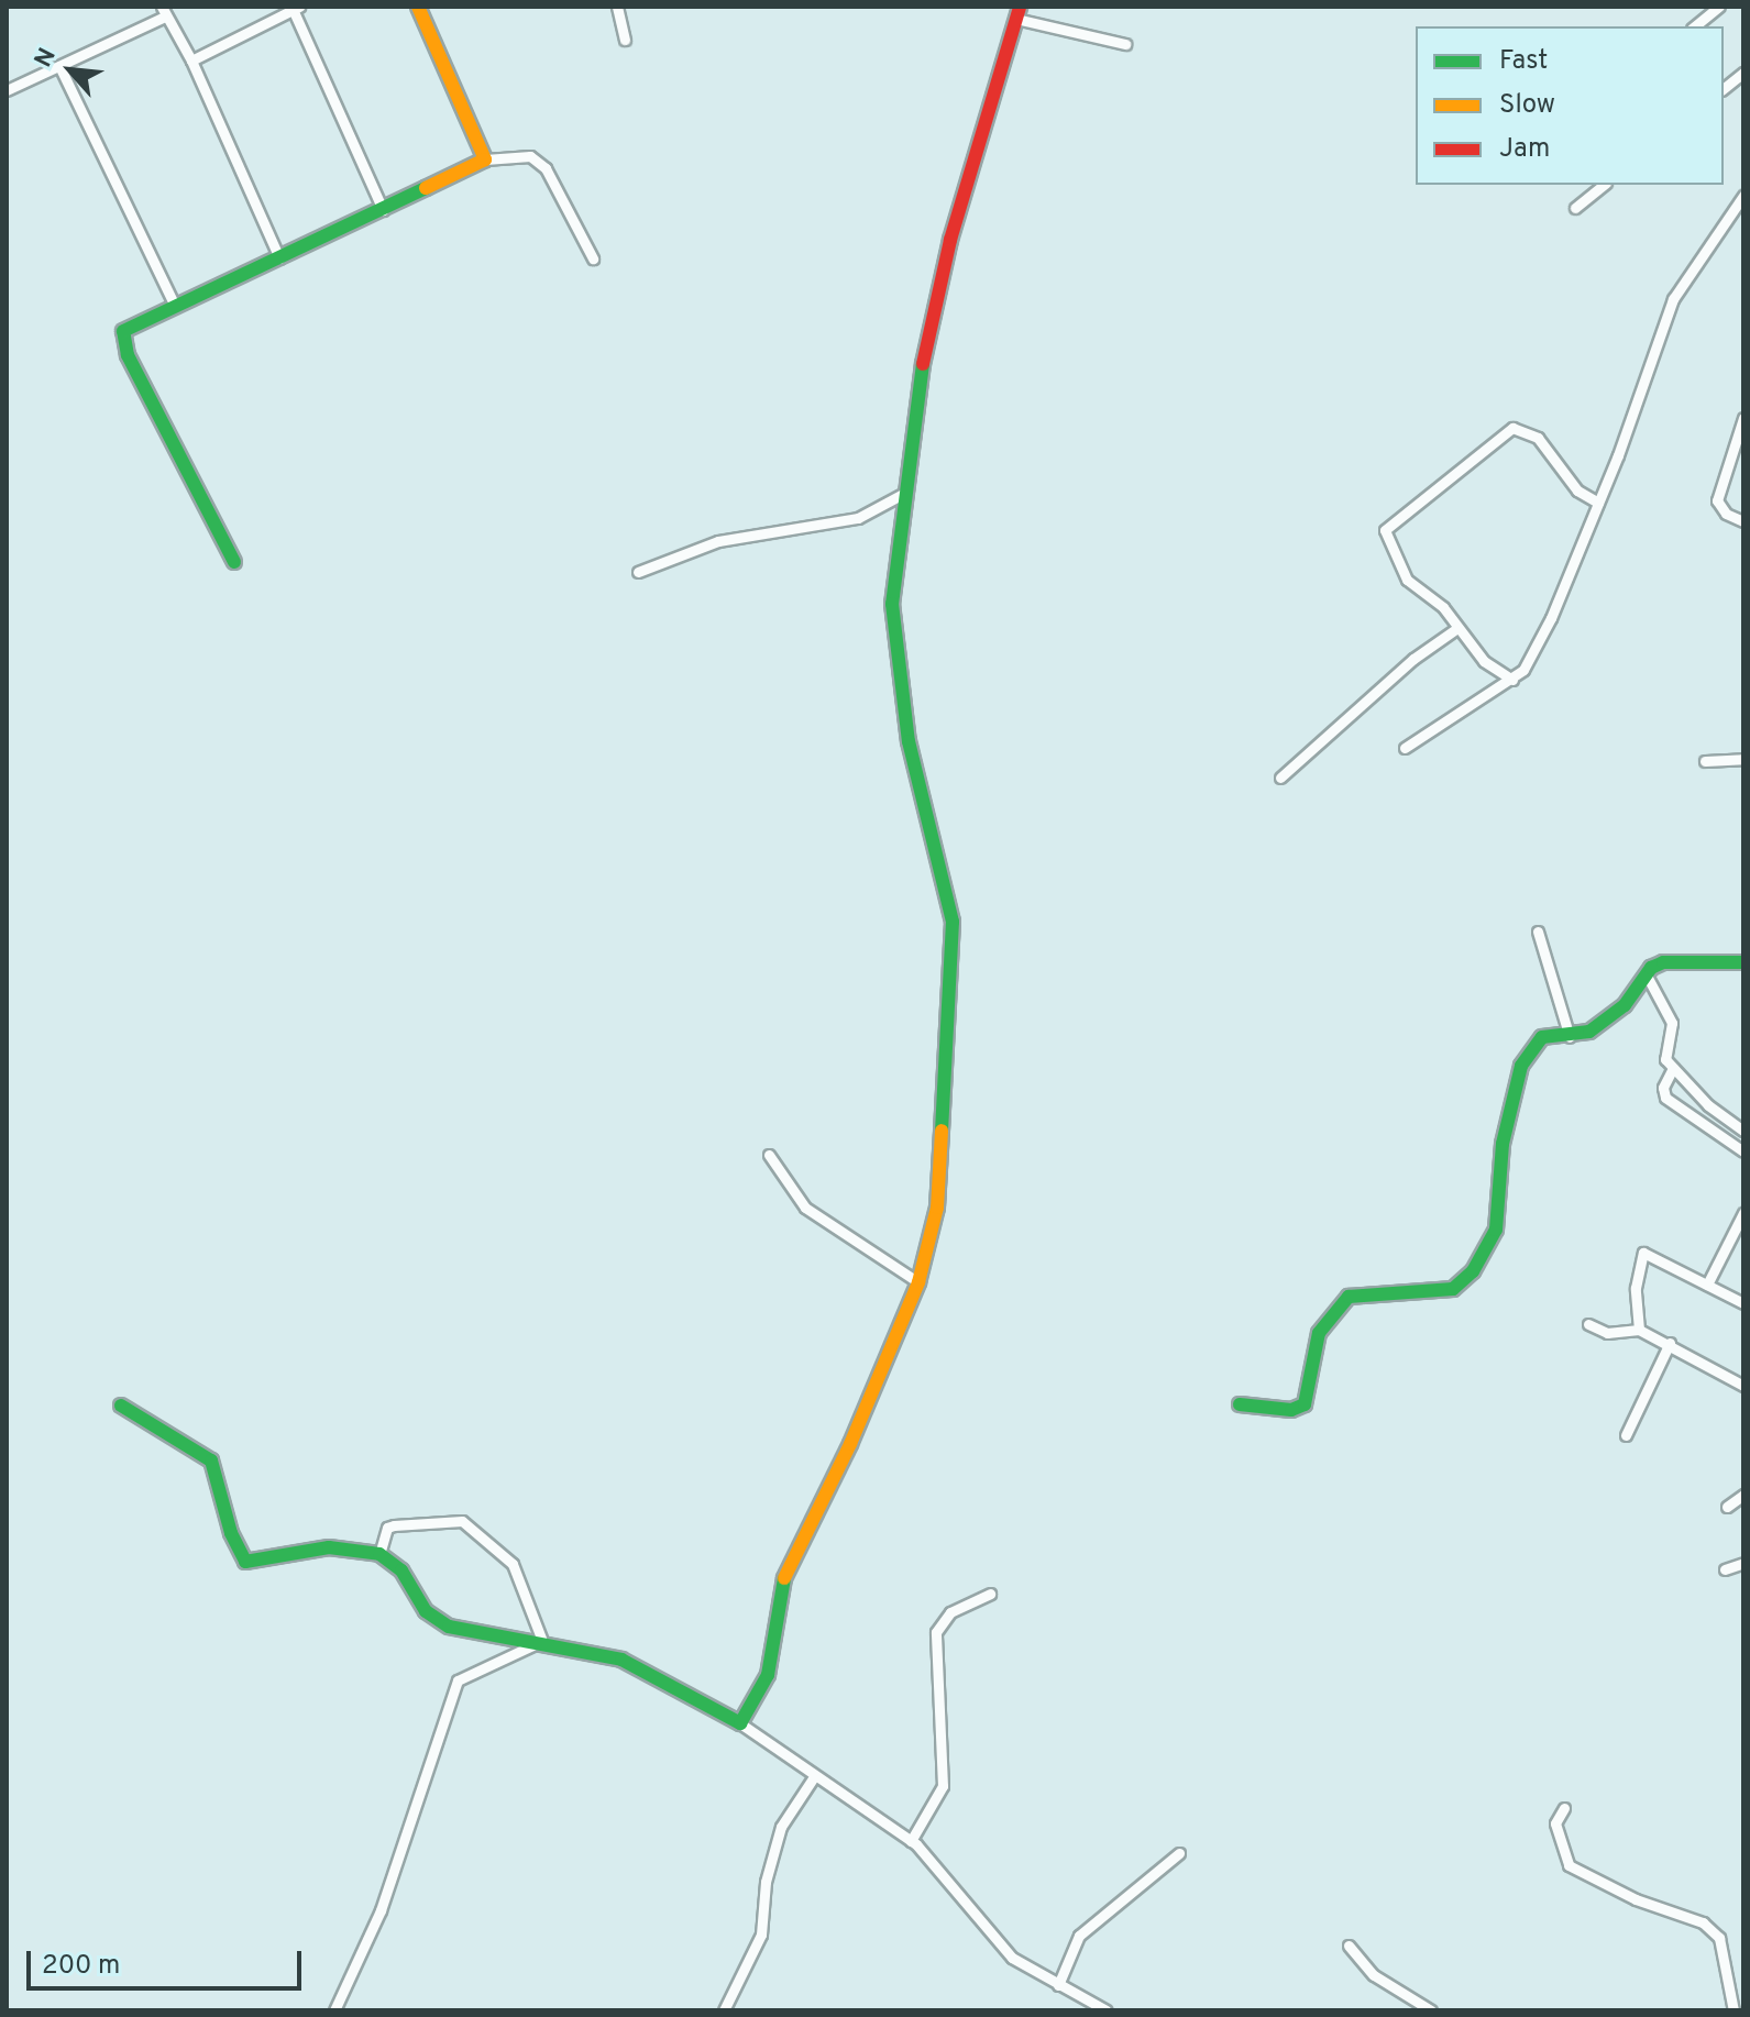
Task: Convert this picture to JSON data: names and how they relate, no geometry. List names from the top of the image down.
{
  "legend": ["Fast", "Slow", "Jam"],
  "scale_bar": "200 m",
  "north": "top left"
}
